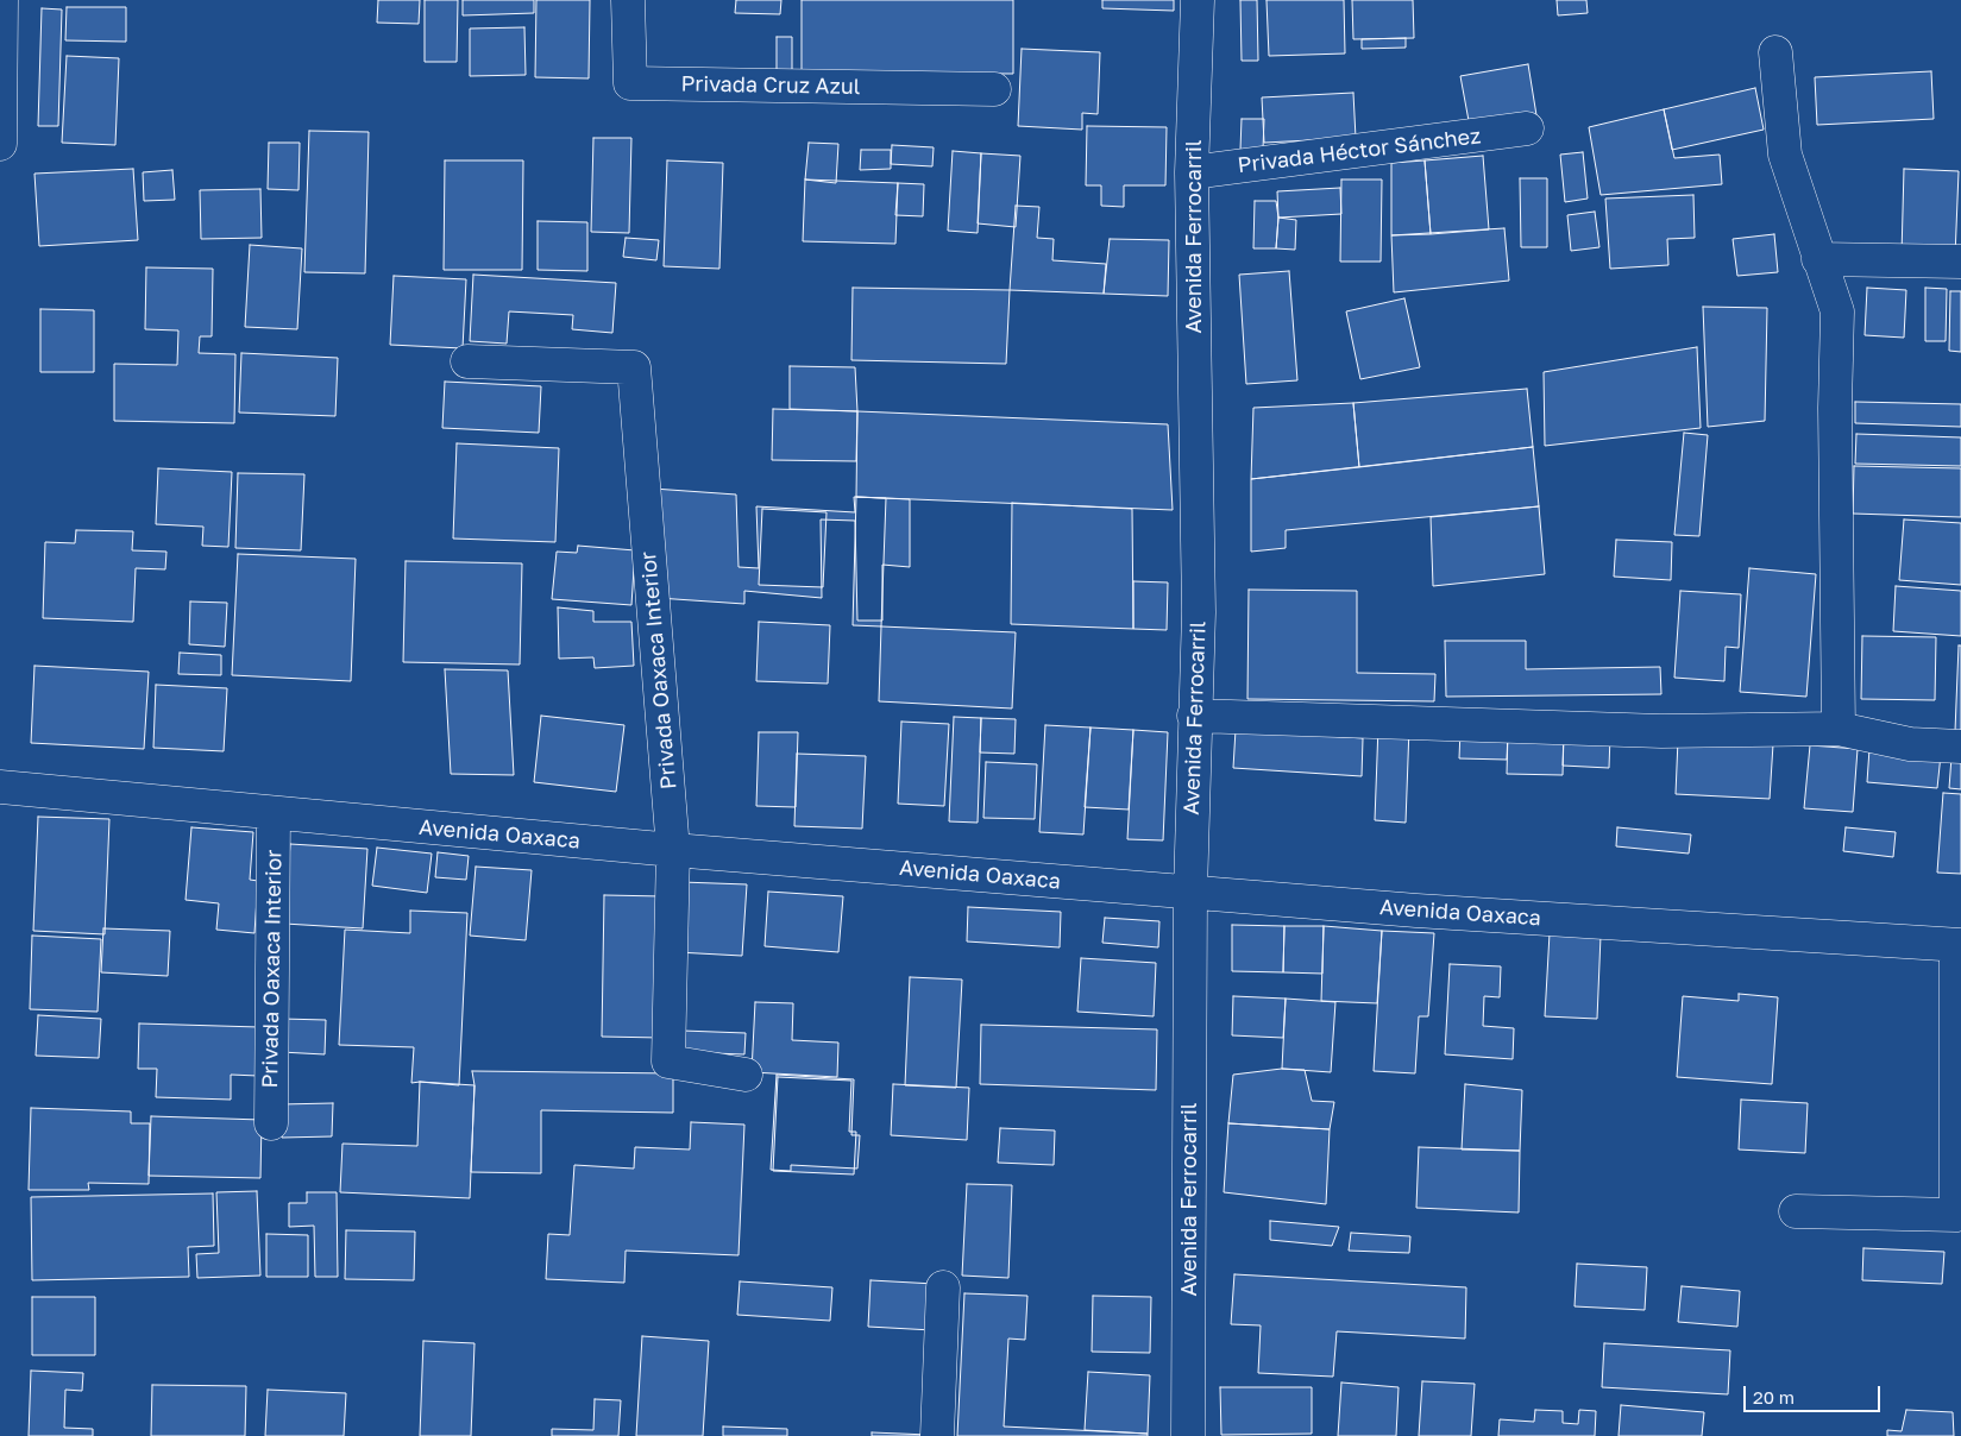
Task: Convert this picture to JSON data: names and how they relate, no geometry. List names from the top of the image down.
{
  "streets": {
    "street": [
      "Privada Cruz Azul",
      "Privada Héctor Sánchez",
      "Avenida Ferrocarril",
      "Privada Oaxaca Interior",
      "Avenida Oaxaca"
    ]
  },
  "crossings": [
    ["Privada Héctor Sánchez", "Avenida Ferrocarril"],
    ["Avenida Ferrocarril", "Avenida Oaxaca"],
    ["Privada Oaxaca Interior", "Avenida Oaxaca"]
  ],
  "scale_bar": "20 m"
}
